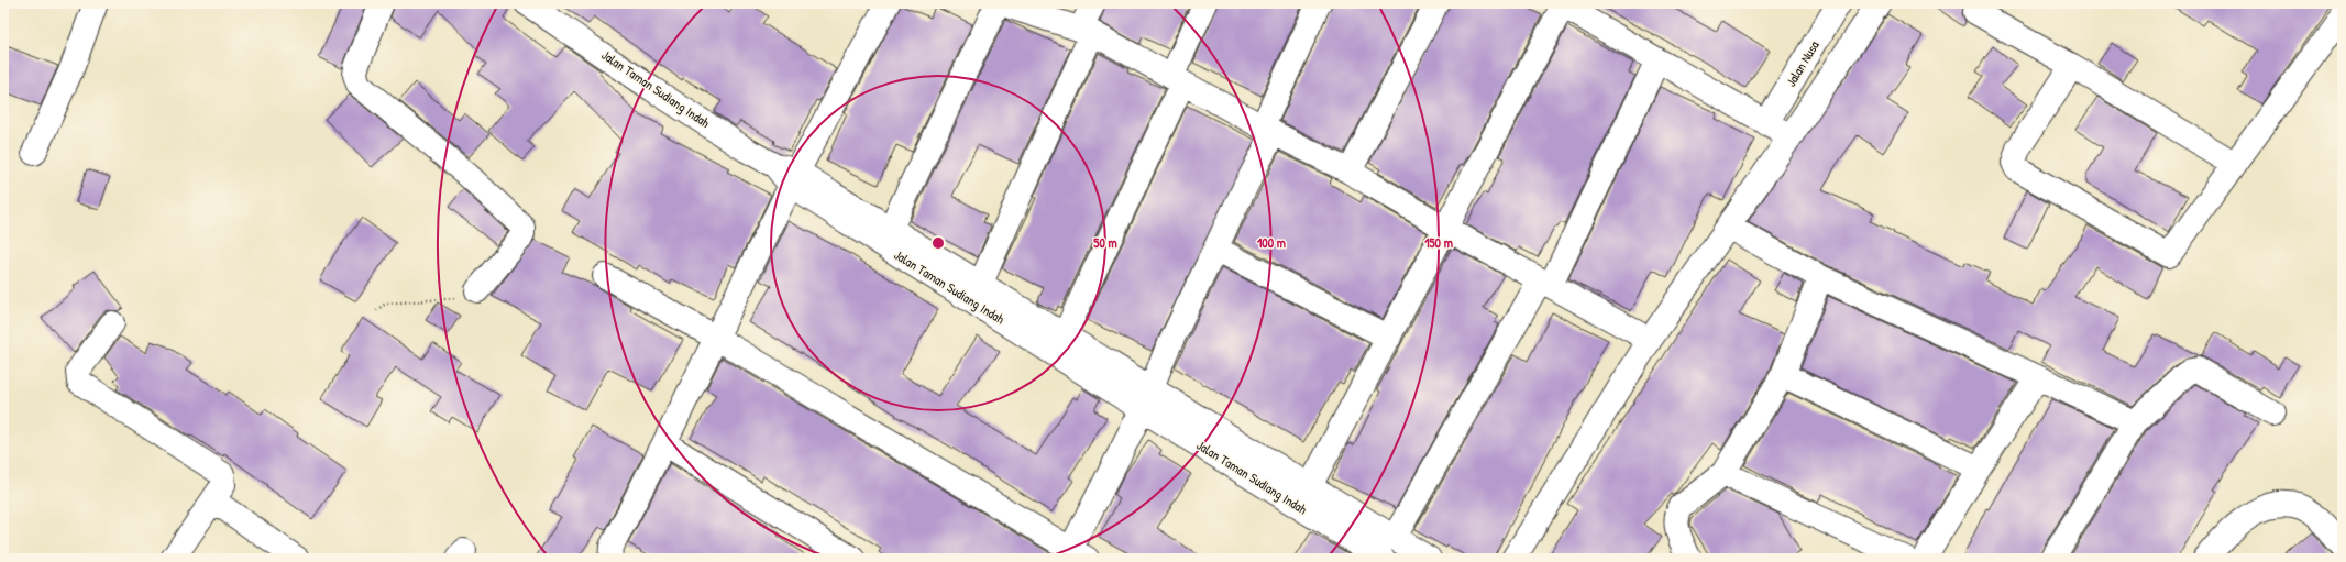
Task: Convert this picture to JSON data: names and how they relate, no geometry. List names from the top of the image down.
{
  "streets": {
    "street": ["Jalan Nusa", "Jalan Taman Sudiang Indah"]
  },
  "rings": ["50 m", "100 m", "150 m"]
}
